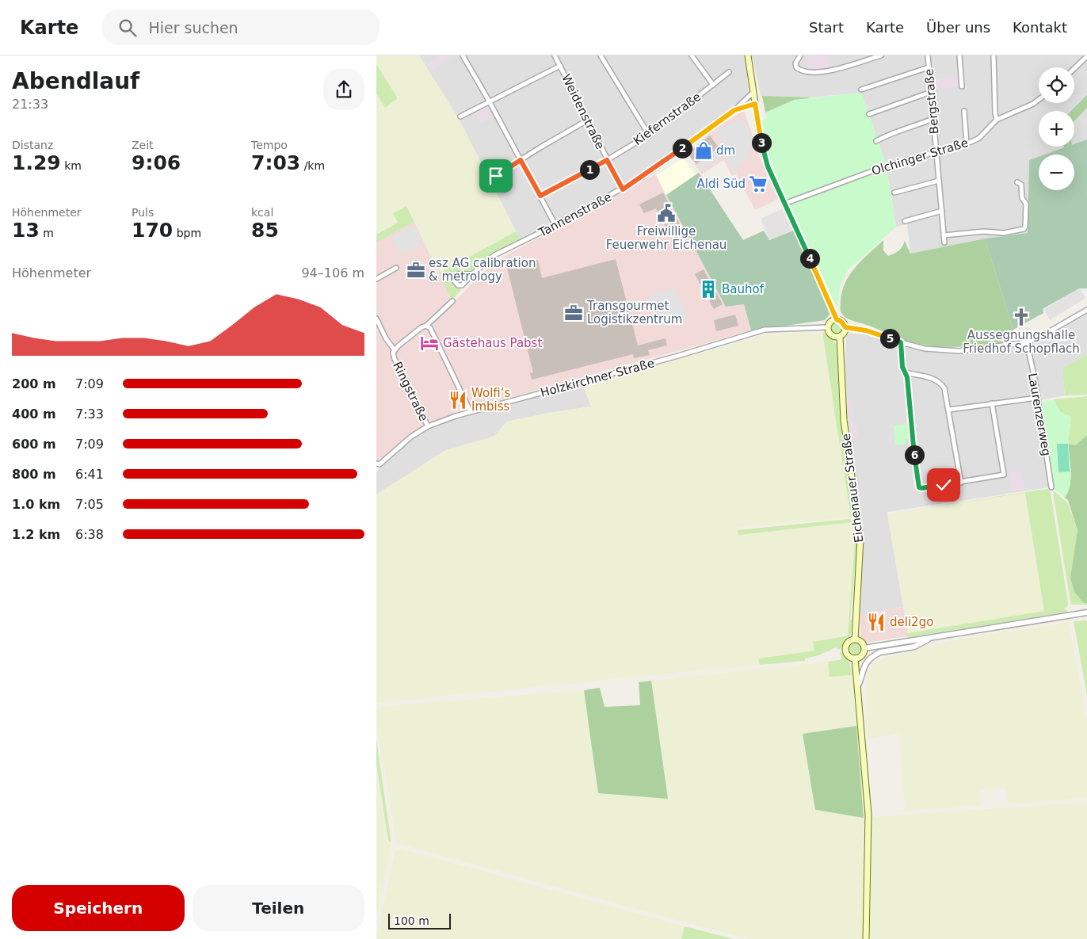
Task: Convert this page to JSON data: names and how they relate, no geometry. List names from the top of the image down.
{
  "streets": {
    "main road": ["Eichenauer Straße"],
    "street": [
      "Bergstraße",
      "Weidenstraße",
      "Kiefernstraße",
      "Olchinger Straße",
      "Tannenstraße",
      "Holzkirchner Straße",
      "Ringstraße",
      "Laurenzerweg"
    ]
  },
  "crossings": [
    ["Bergstraße", "Olchinger Straße"],
    ["Weidenstraße", "Kiefernstraße"],
    ["Weidenstraße", "Tannenstraße"],
    ["Holzkirchner Straße", "Ringstraße"],
    ["Holzkirchner Straße", "Eichenauer Straße"]
  ],
  "places": {
    "shop": ["dm"],
    "supermarket": ["Aldi Süd"],
    "public building": ["Freiwillige Feuerwehr Eichenau"],
    "office": ["esz AG calibration & metrology", "Transgourmet Logistikzentrum"],
    "building": ["Bauhof"],
    "church": ["Aussegnungshalle Friedhof Schopflach"],
    "hotel": ["Gästehaus Pabst"],
    "restaurant": ["Wolfi‘s Imbiss", "deli2go"]
  },
  "scale_bar": "100 m",
  "page": {
    "header": "Karte",
    "search": "Hier suchen",
    "nav": [
      "Start",
      "Karte",
      "Über uns",
      "Kontakt"
    ],
    "heading": ["Abendlauf", "21:33"],
    "map_buttons": ["+", "−"],
    "stats": [
      ["Distanz", "1.29 km"],
      ["Zeit", "9:06"],
      ["Tempo", "7:03 /km"],
      ["Höhenmeter", "13 m"],
      ["Puls", "170 bpm"],
      ["kcal", "85"]
    ],
    "pins": [
      "3",
      "2",
      "1",
      "4",
      "5",
      "6"
    ],
    "chart": ["Höhenmeter", "94–106 m"],
    "list": [
      {
        "name": "200 m",
        "note": "7:09"
      },
      {
        "name": "400 m",
        "note": "7:33"
      },
      {
        "name": "600 m",
        "note": "7:09"
      },
      {
        "name": "800 m",
        "note": "6:41"
      },
      {
        "name": "1.0 km",
        "note": "7:05"
      },
      {
        "name": "1.2 km",
        "note": "6:38"
      }
    ],
    "buttons": ["Speichern", "Teilen"],
    "scale": "100 m"
  }
}
